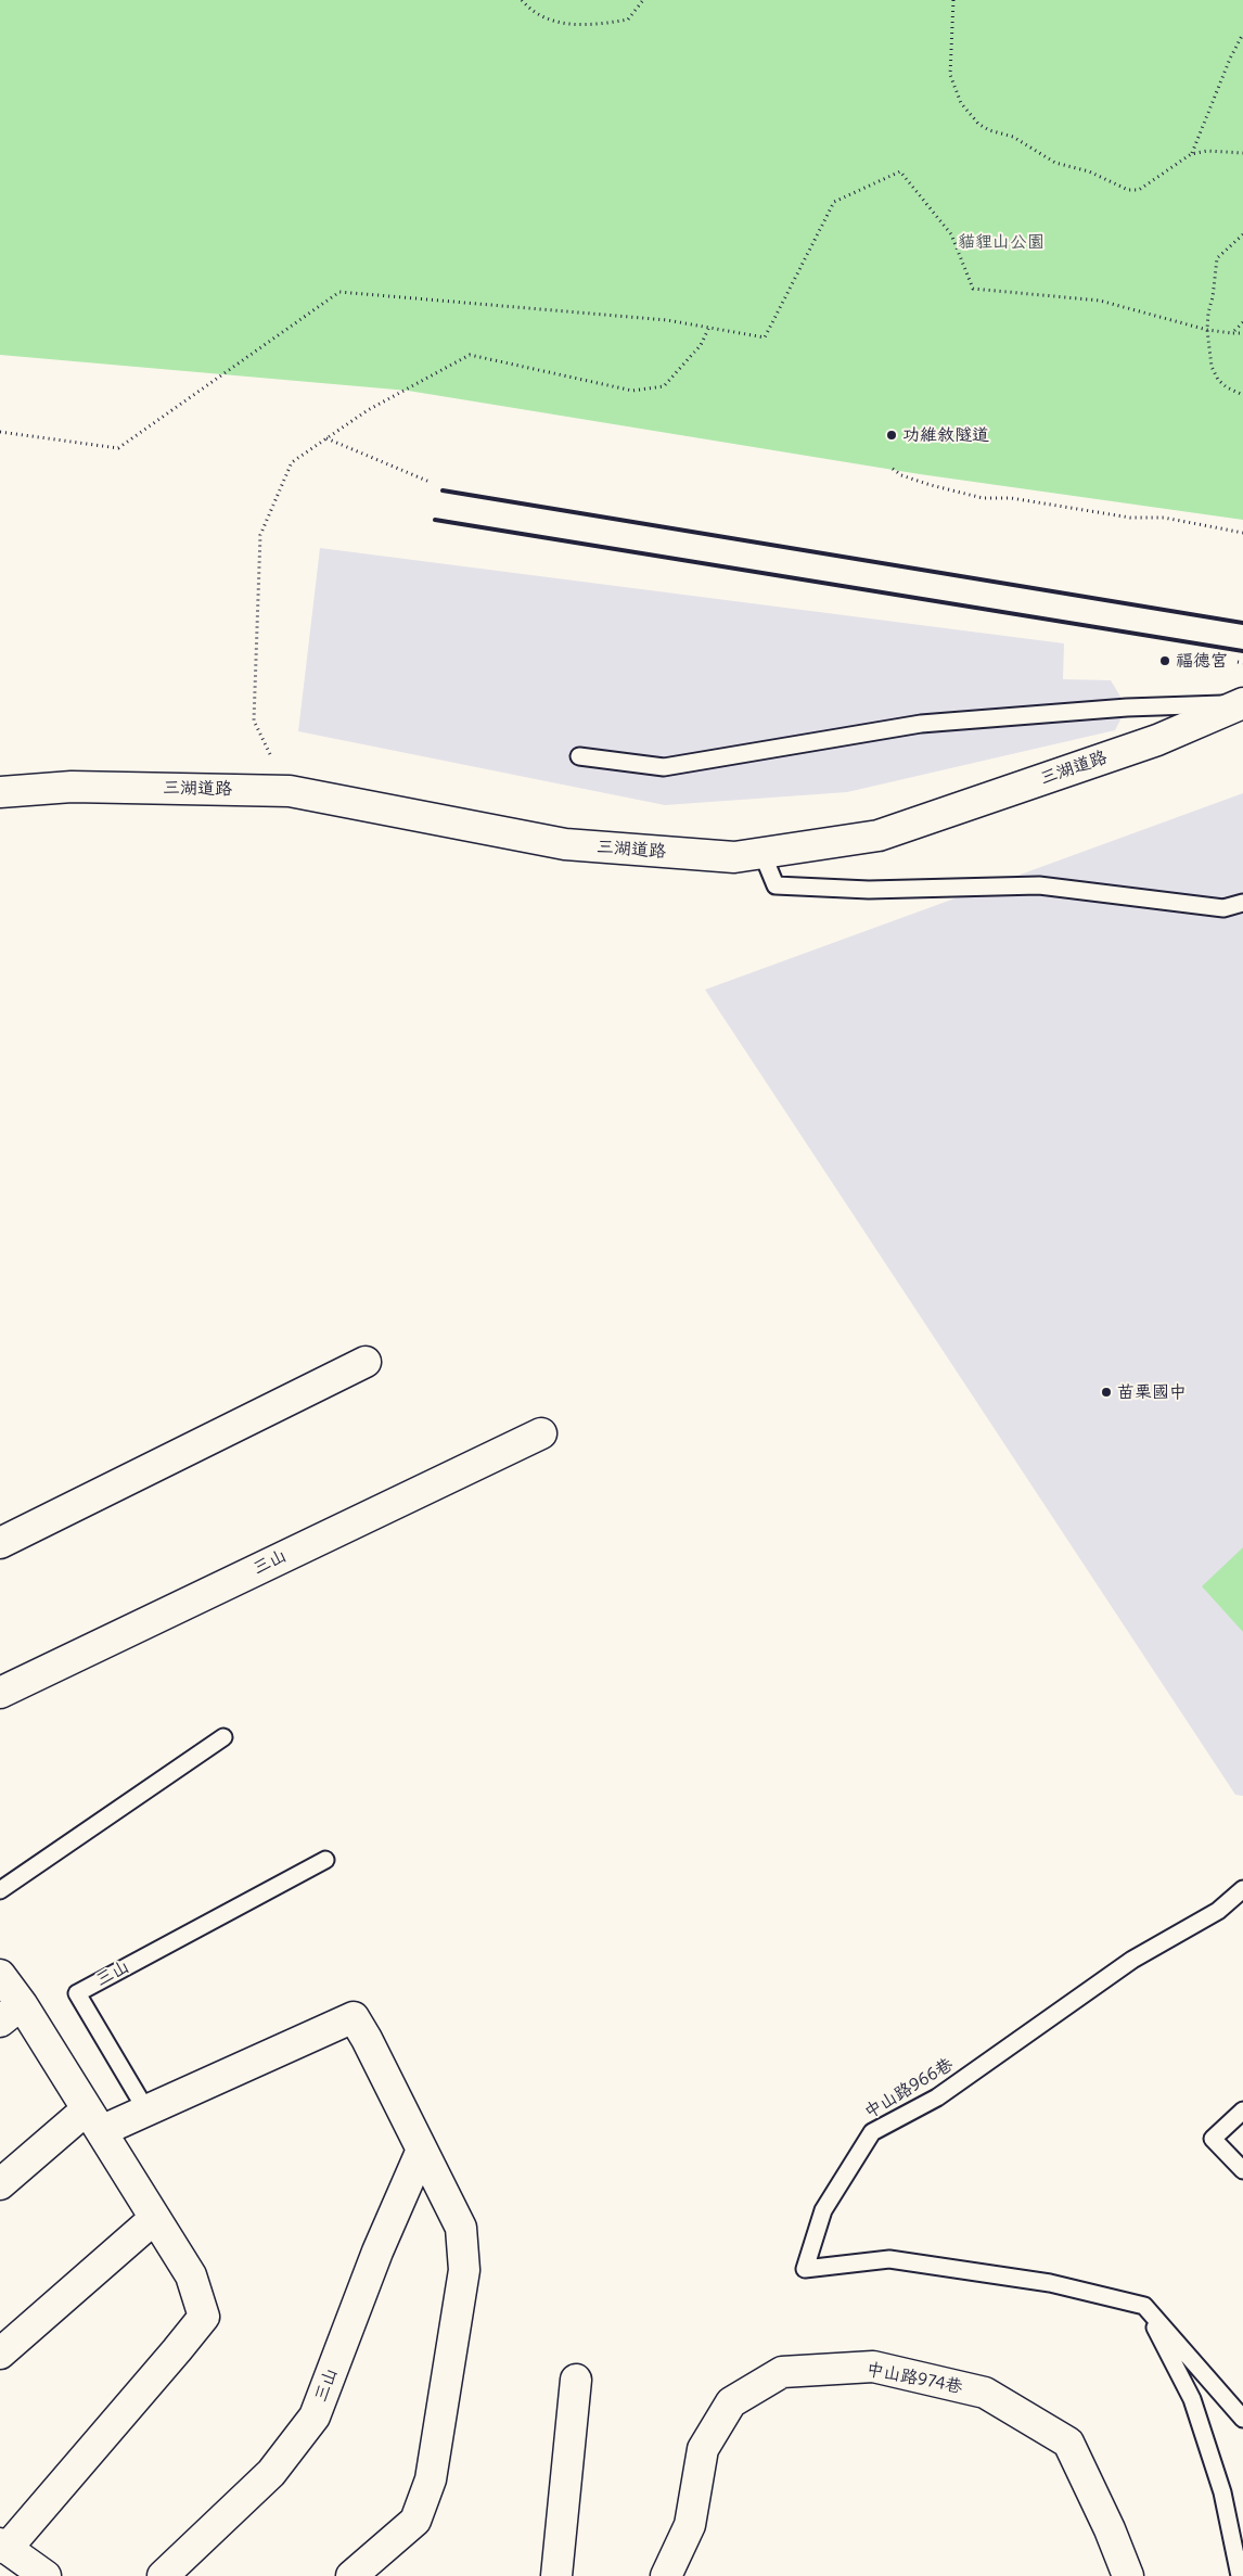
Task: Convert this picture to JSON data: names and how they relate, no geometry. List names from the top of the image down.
{
  "streets": {
    "street": ["三湖道路", "三山", "中山路974巷"],
    "lane": ["中山路966巷"]
  },
  "parks": ["貓貍山公園"],
  "places": ["功維敘隧道", "福德宮", "苗栗國中"]
}
